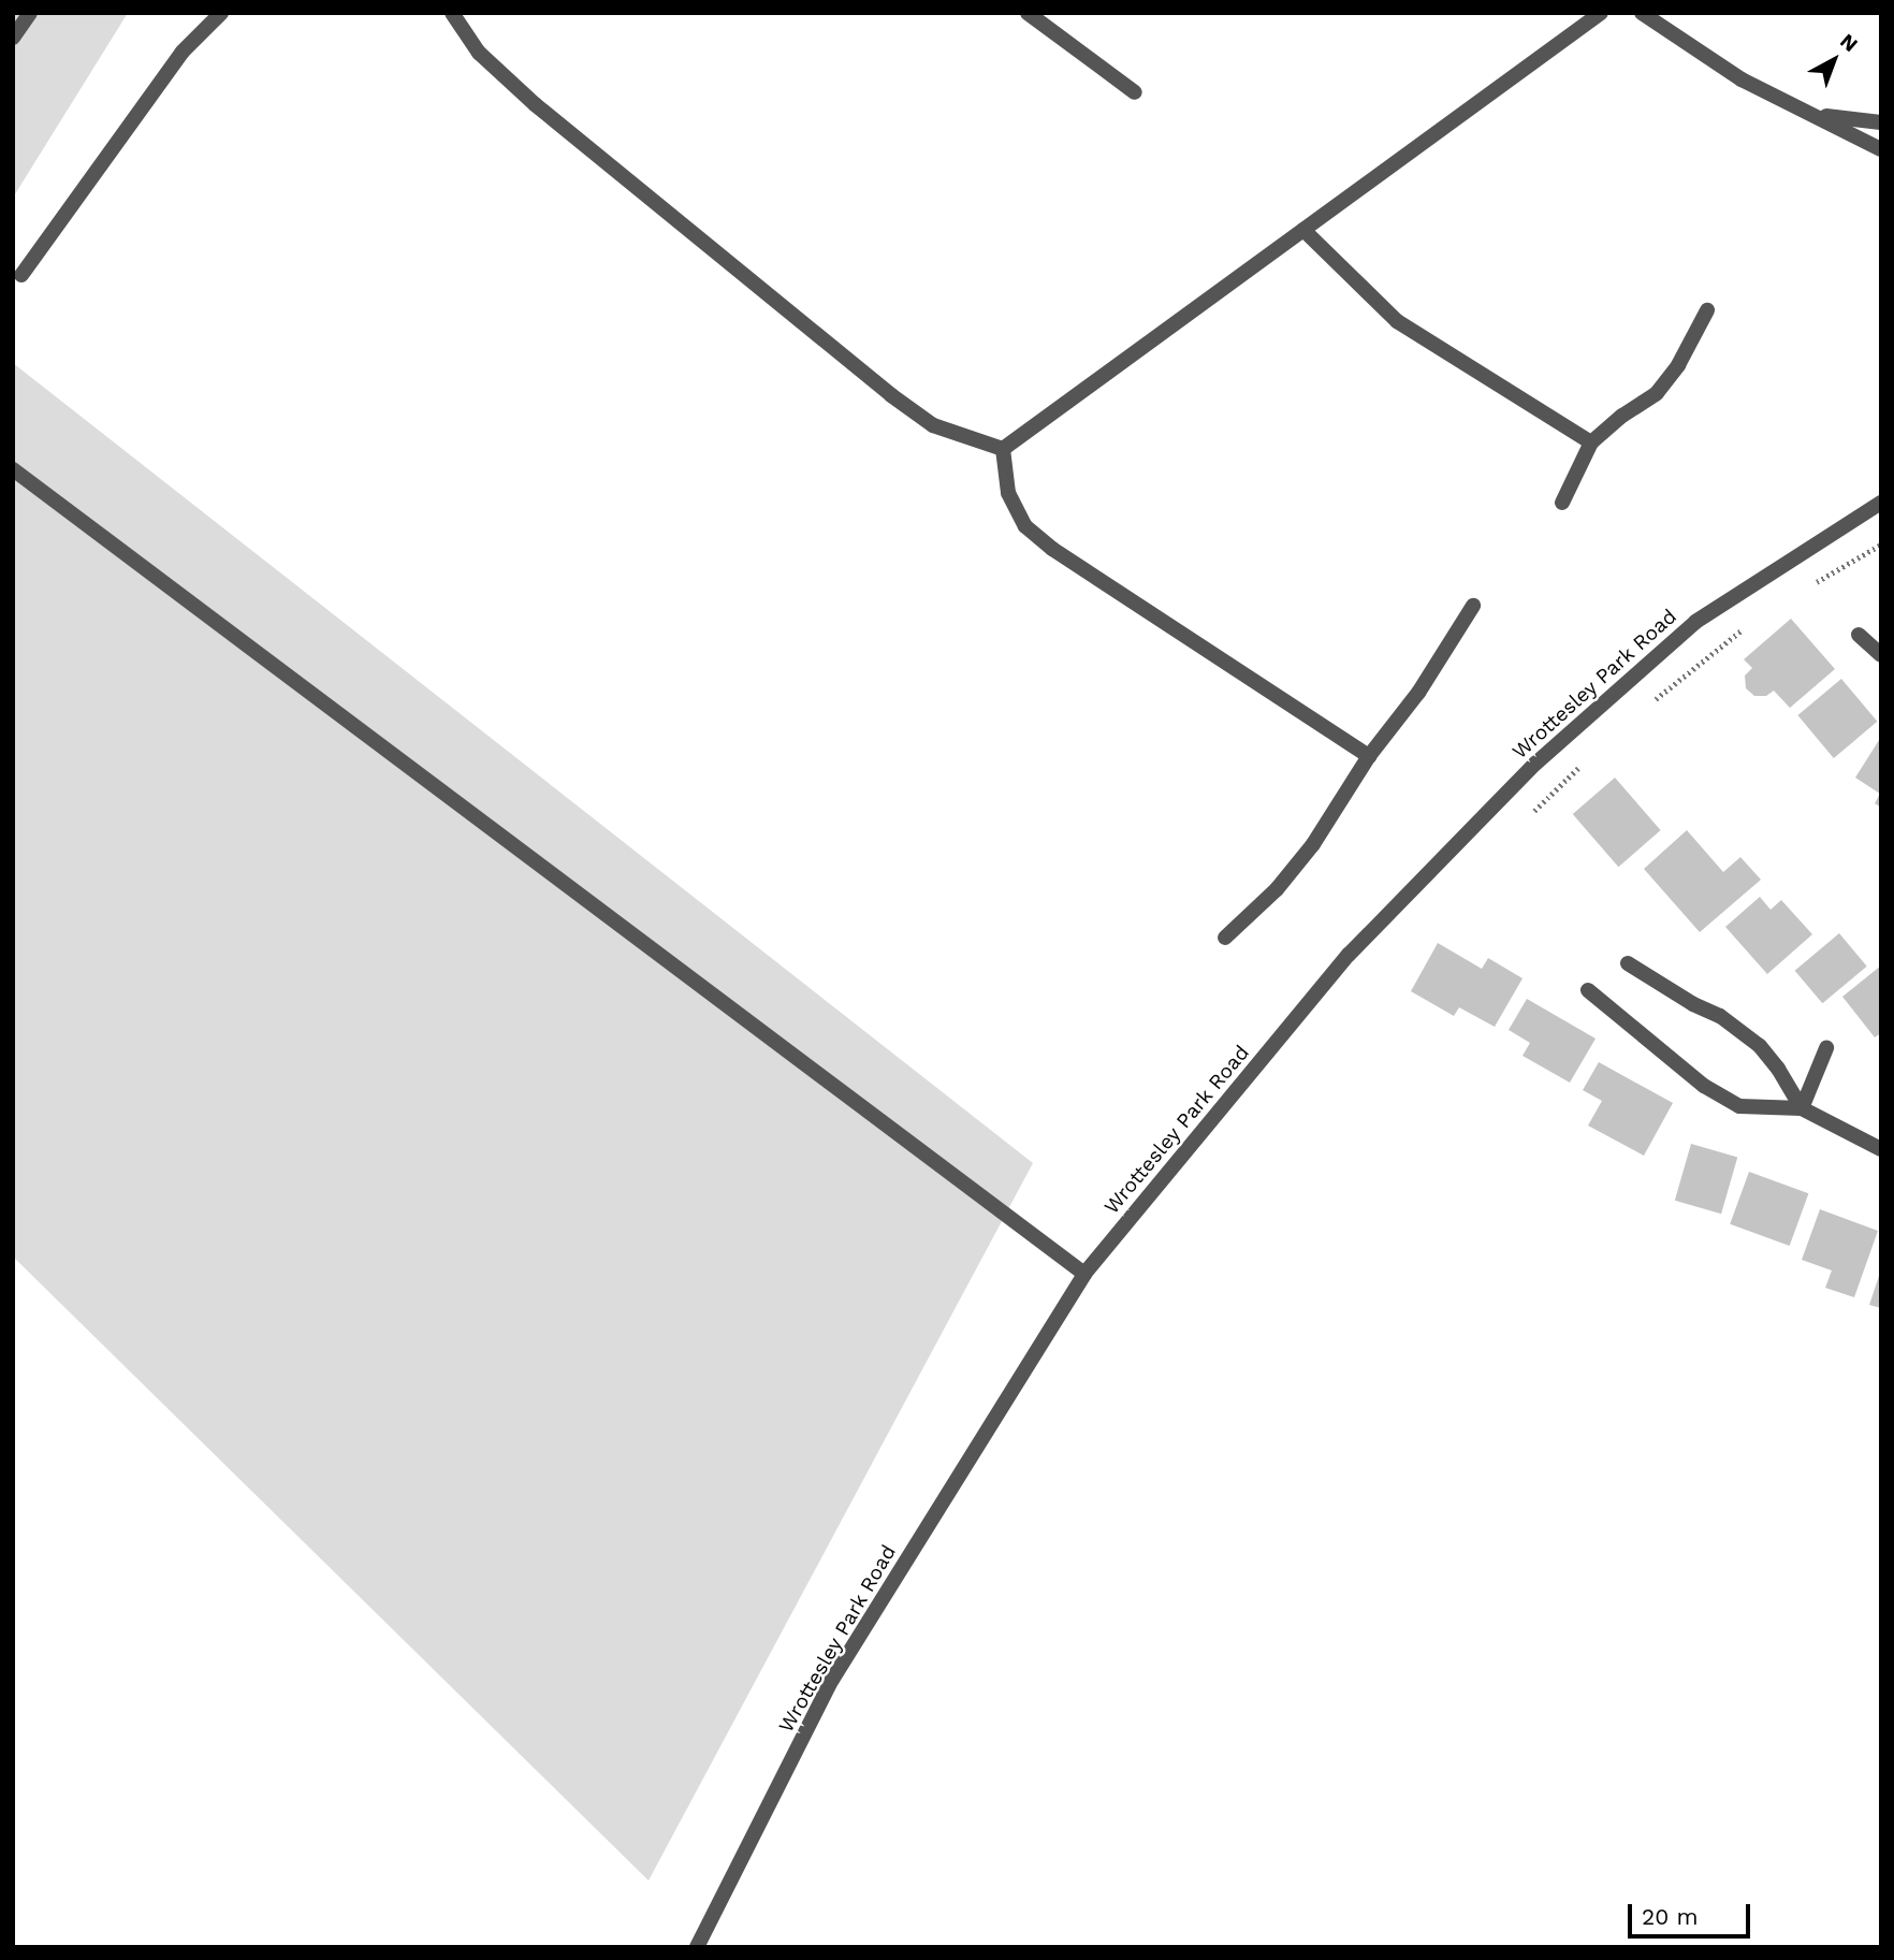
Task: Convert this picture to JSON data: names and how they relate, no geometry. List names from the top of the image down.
{
  "streets": {
    "street": ["Wrottesley Park Road"]
  },
  "scale_bar": "20 m",
  "north": "top right"
}
